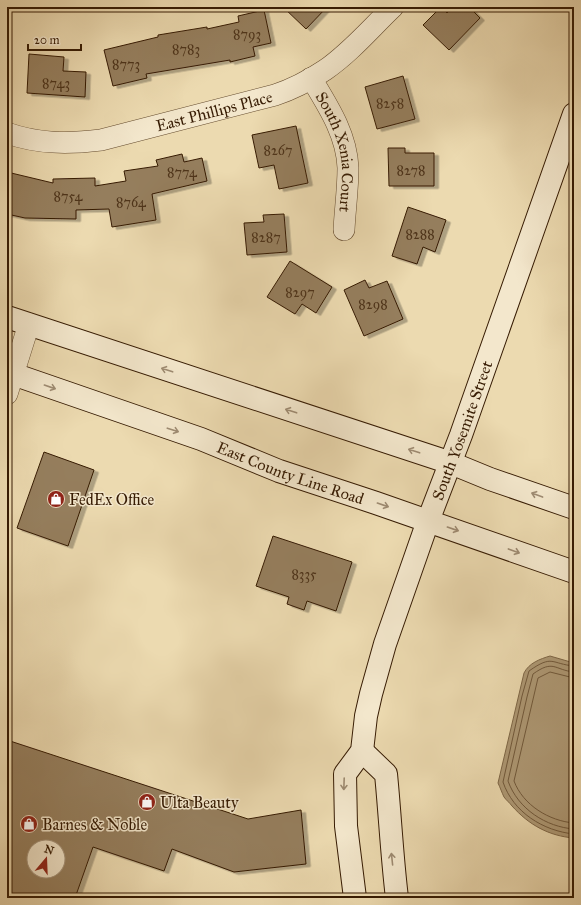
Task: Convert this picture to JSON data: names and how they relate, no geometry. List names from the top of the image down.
{
  "streets": {
    "main road": ["South Yosemite Street", "East County Line Road"],
    "street": ["East Phillips Place", "South Xenia Court"]
  },
  "crossings": [
    ["East Phillips Place", "South Xenia Court"],
    ["South Yosemite Street", "East County Line Road"]
  ],
  "places": {
    "shop": ["FedEx Office", "Ulta Beauty", "Barnes & Noble"]
  },
  "house_numbers": [
    "8793",
    "8783",
    "8773",
    "8743",
    "8258",
    "8267",
    "8278",
    "8774",
    "8754",
    "8764",
    "8288",
    "8287",
    "8297",
    "8298",
    "8335"
  ],
  "scale_bar": "20 m",
  "north": "top"
}
